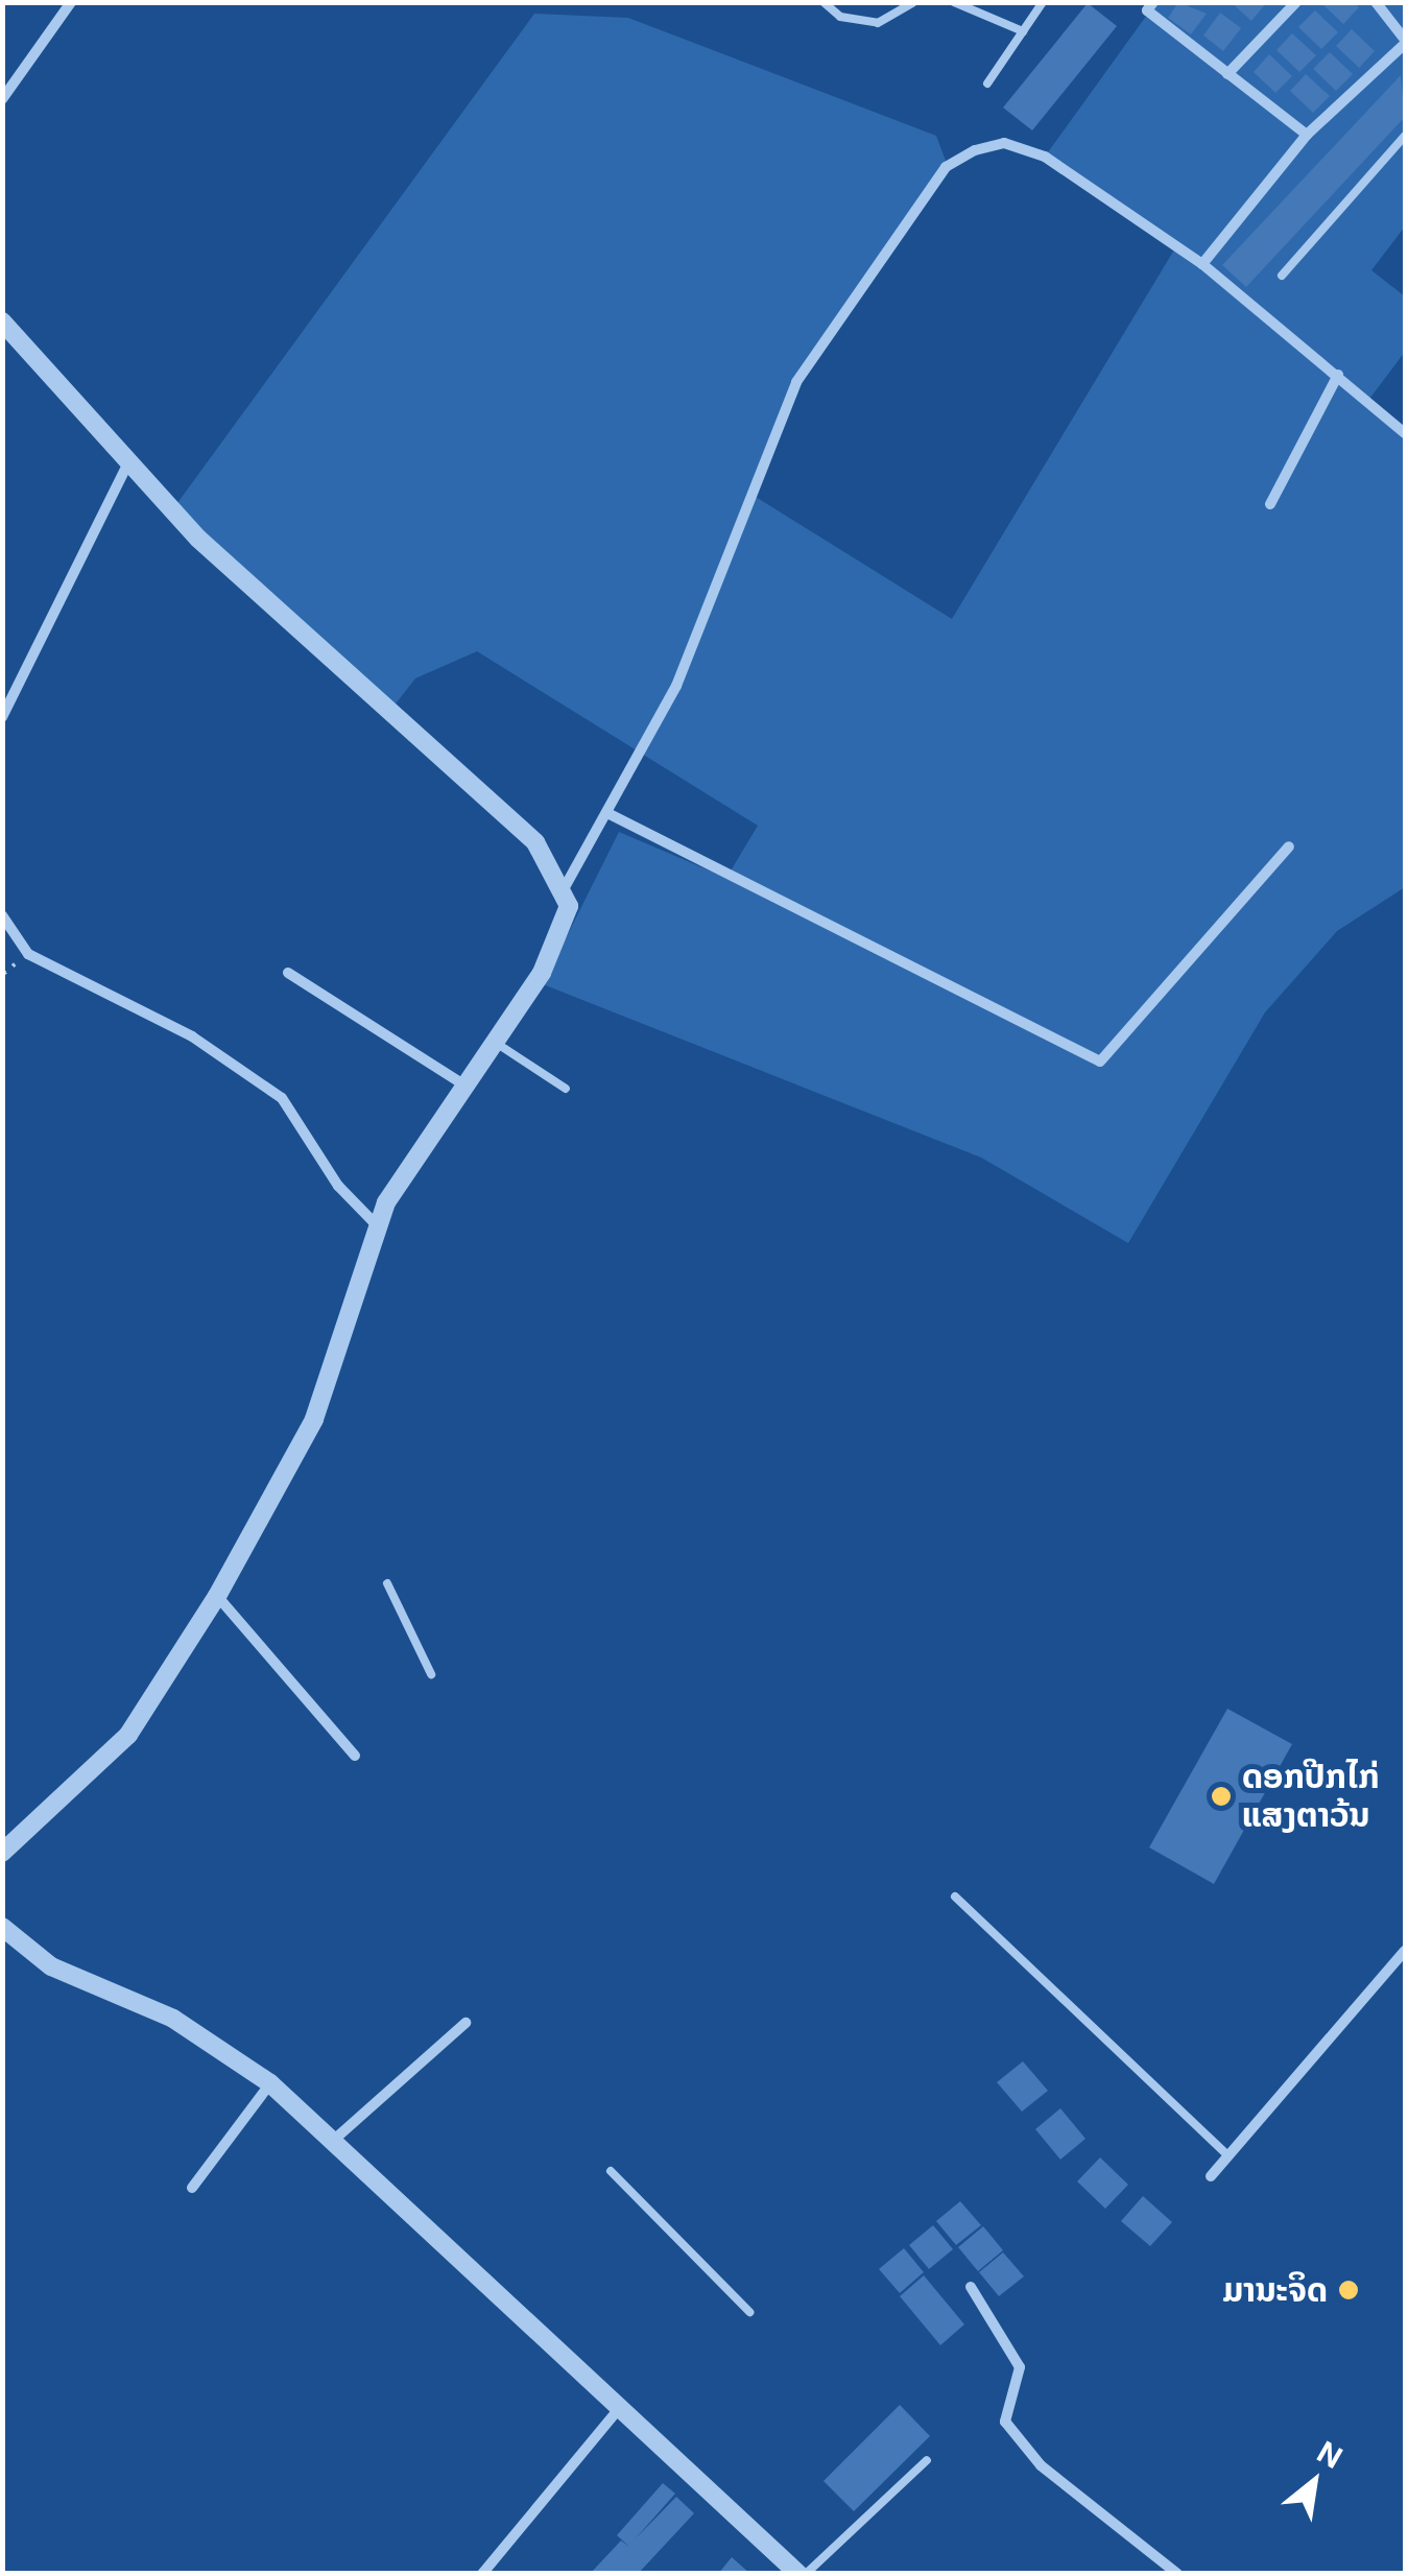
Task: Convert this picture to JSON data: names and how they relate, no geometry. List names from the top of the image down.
{
  "places": ["ດອກປີກໄກ່ ແສງຕາວ້ນ", "ມານະຈິດ"],
  "north": "top right"
}
